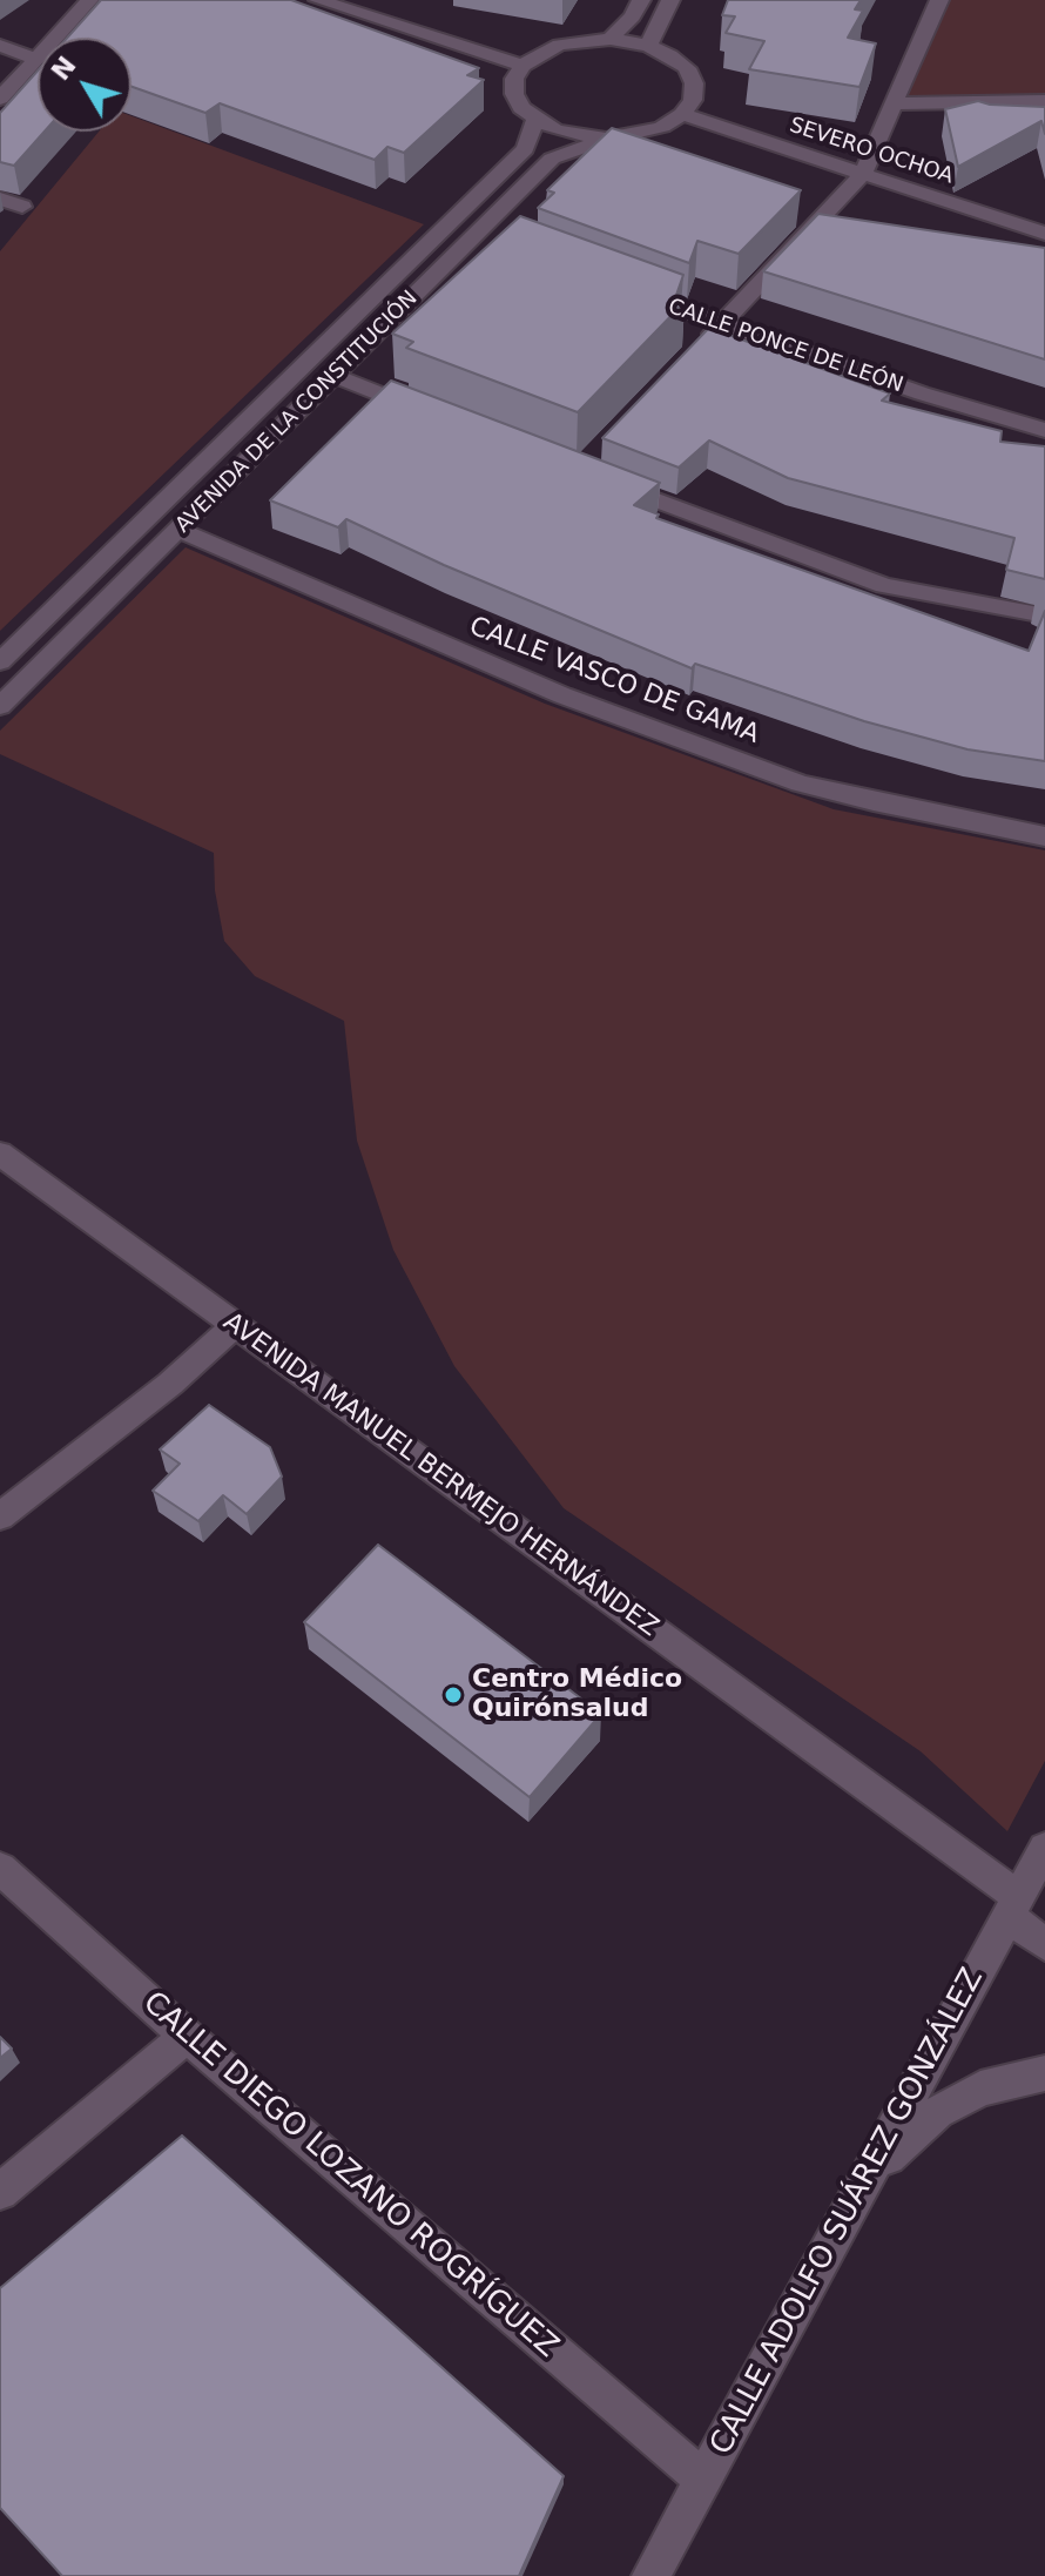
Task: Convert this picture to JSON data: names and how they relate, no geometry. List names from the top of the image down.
{
  "streets": {
    "street": [
      "SEVERO OCHOA",
      "CALLE PONCE DE LEÓN",
      "AVENIDA DE LA CONSTITUCIÓN",
      "CALLE VASCO DE GAMA",
      "AVENIDA MANUEL BERMEJO HERNÁNDEZ",
      "CALLE DIEGO LOZANO ROGRÍGUEZ",
      "CALLE ADOLFO SUÁREZ GONZÁLEZ"
    ]
  },
  "crossings": [
    ["AVENIDA DE LA CONSTITUCIÓN", "CALLE VASCO DE GAMA"],
    ["AVENIDA MANUEL BERMEJO HERNÁNDEZ", "CALLE ADOLFO SUÁREZ GONZÁLEZ"],
    ["CALLE DIEGO LOZANO ROGRÍGUEZ", "CALLE ADOLFO SUÁREZ GONZÁLEZ"]
  ],
  "places": ["Centro Médico Quirónsalud"],
  "north": "top left"
}
